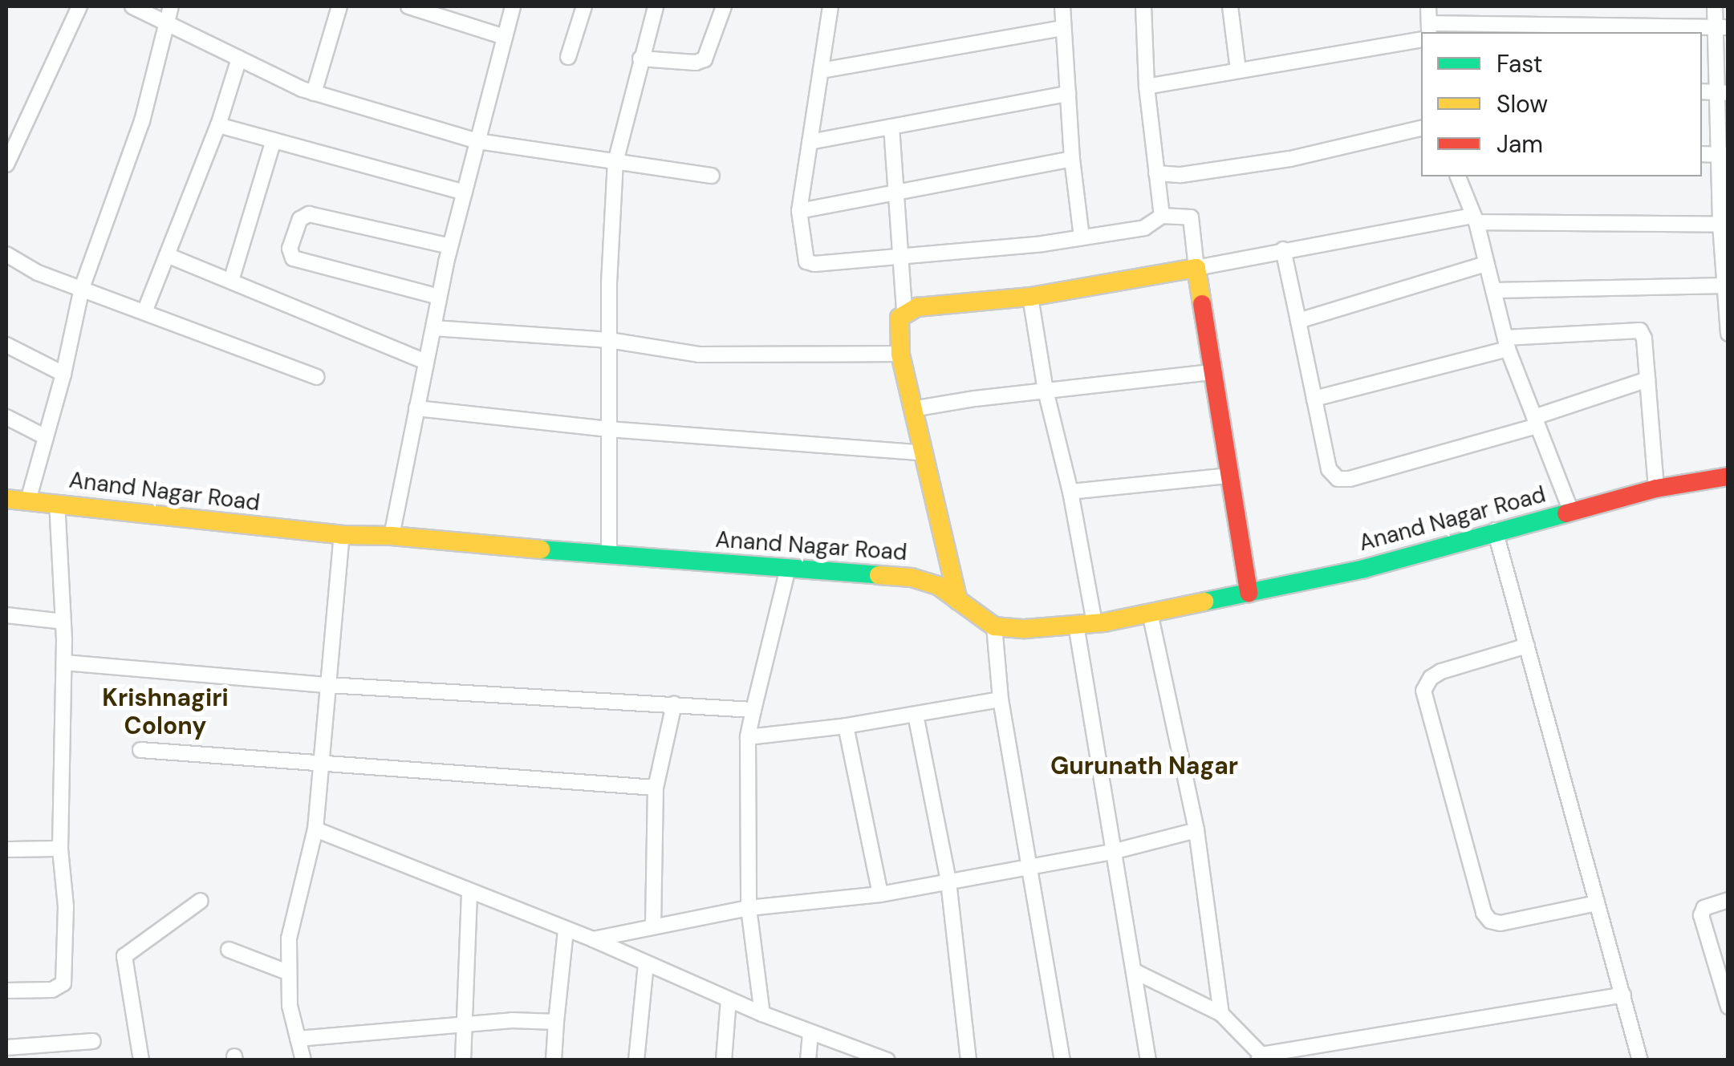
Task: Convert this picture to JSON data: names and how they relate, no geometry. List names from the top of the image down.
{
  "streets": {
    "street": ["Anand Nagar Road"]
  },
  "districts": ["Krishnagiri Colony", "Gurunath Nagar"],
  "legend": ["Fast", "Slow", "Jam"]
}
